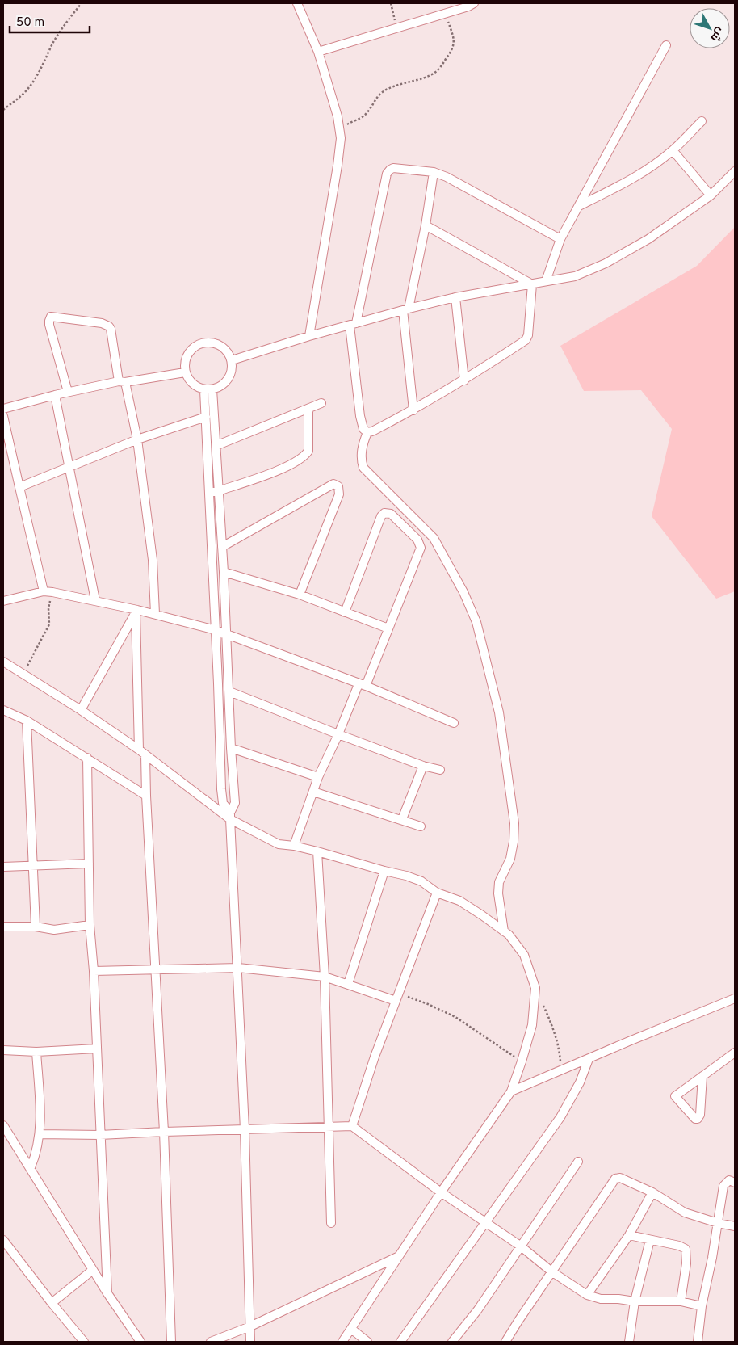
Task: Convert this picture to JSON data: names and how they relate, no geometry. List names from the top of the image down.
{
  "scale_bar": "50 m",
  "north": "bottom right"
}
